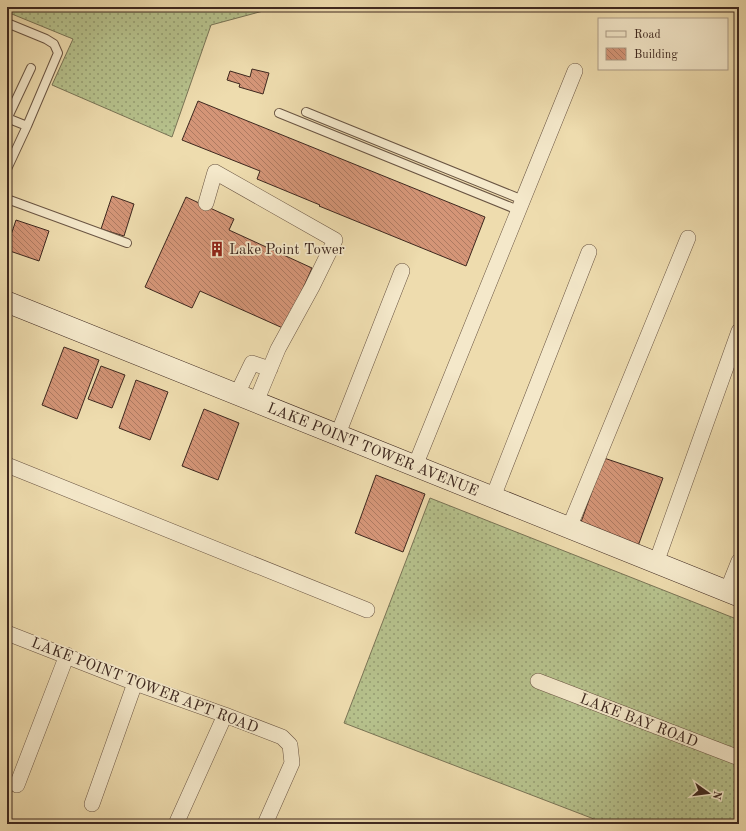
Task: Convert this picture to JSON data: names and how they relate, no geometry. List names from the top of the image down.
{
  "streets": {
    "street": ["LAKE POINT TOWER AVENUE", "LAKE POINT TOWER APT ROAD", "LAKE BAY ROAD"]
  },
  "places": {
    "building": ["Lake Point Tower"]
  },
  "legend": ["Road", "Building"],
  "north": "right"
}
